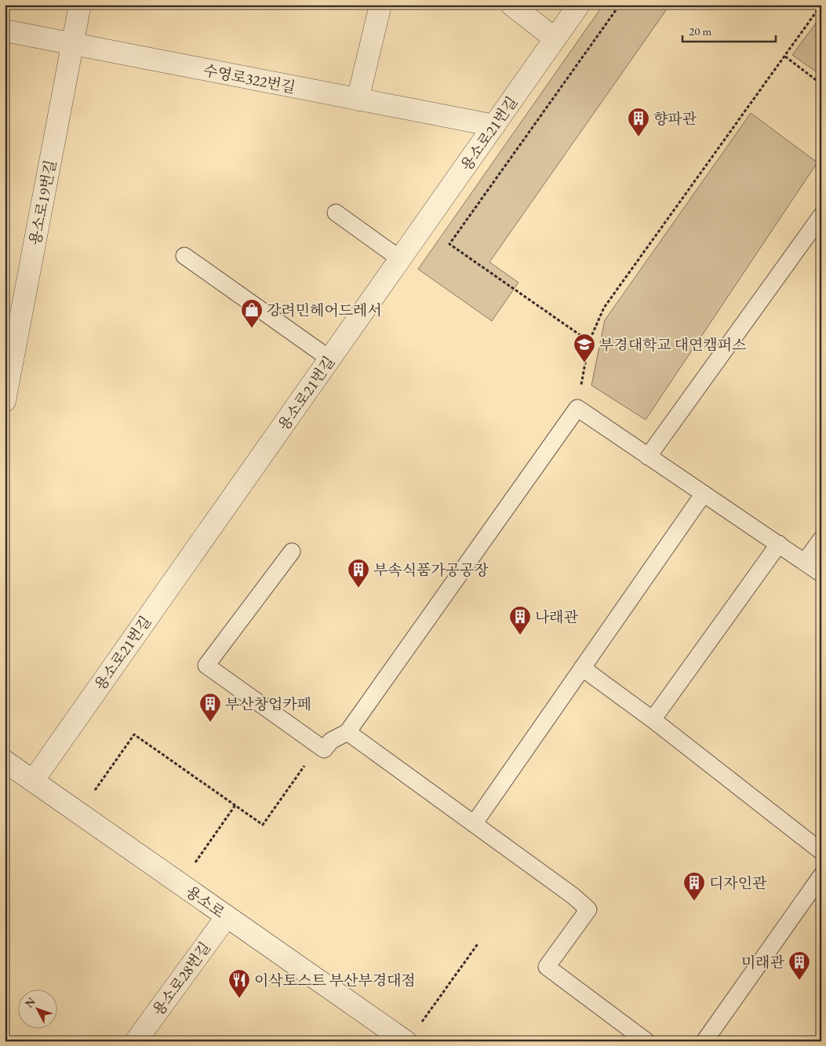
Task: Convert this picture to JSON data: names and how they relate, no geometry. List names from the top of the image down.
{
  "streets": {
    "street": [
      "수영로322번길",
      "용소로21번길",
      "용소로19번길",
      "용소로",
      "용소로28번길"
    ]
  },
  "crossings": [
    ["수영로322번길", "용소로21번길"],
    ["수영로322번길", "용소로19번길"],
    ["용소로21번길", "용소로"],
    ["용소로", "용소로28번길"]
  ],
  "places": {
    "building": [
      "향파관",
      "부속식품가공공장",
      "나래관",
      "부산창업카페",
      "디자인관",
      "미래관"
    ],
    "shop": ["강려민헤어드레서"],
    "school or university": ["부경대학교 대연캠퍼스"],
    "restaurant": ["이삭토스트 부산부경대점"]
  },
  "scale_bar": "20 m",
  "north": "top left"
}
